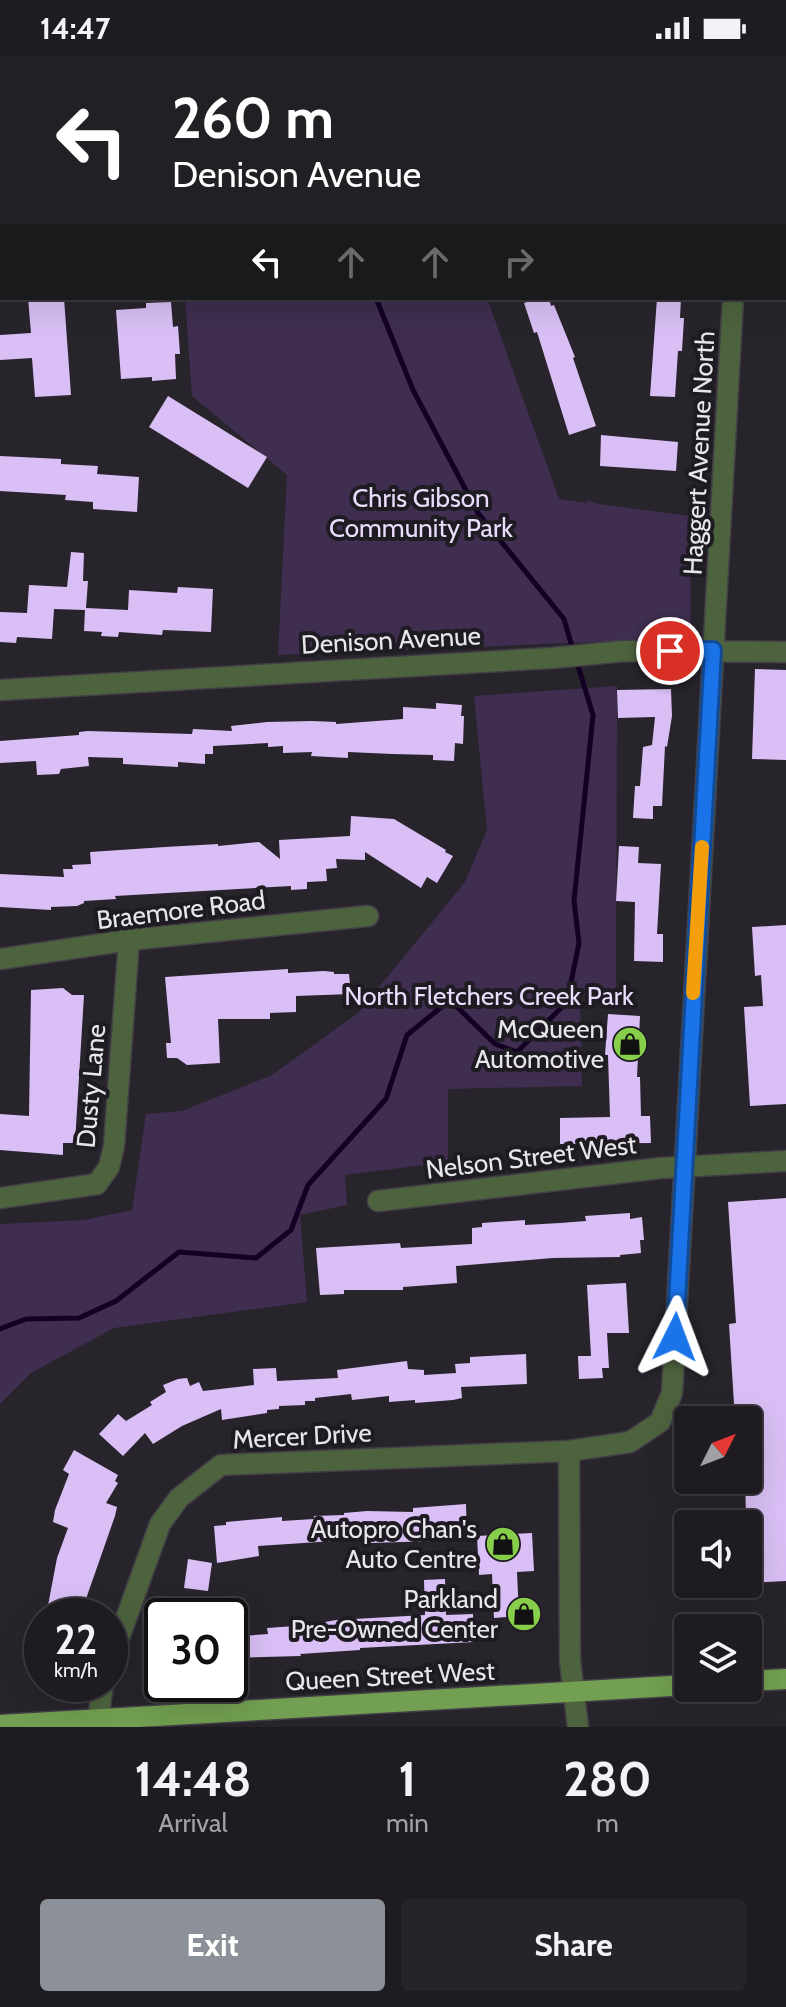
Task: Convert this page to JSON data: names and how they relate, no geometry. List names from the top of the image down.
{
  "streets": {
    "main road": ["Queen Street West"],
    "street": [
      "Haggert Avenue North",
      "Denison Avenue",
      "Braemore Road",
      "Dusty Lane",
      "Nelson Street West",
      "Mercer Drive"
    ]
  },
  "crossings": [
    ["Haggert Avenue North", "Denison Avenue"],
    ["Haggert Avenue North", "Nelson Street West"],
    ["Haggert Avenue North", "Mercer Drive"],
    ["Braemore Road", "Dusty Lane"]
  ],
  "parks": ["Chris Gibson Community Park", "North Fletchers Creek Park"],
  "places": {
    "shop": ["McQueen Automotive", "Autopro Chan's Auto Centre", "Parkland Pre-Owned Center"]
  },
  "north": "top right",
  "page": {
    "status": "14:47",
    "turn": ["260 m", "Denison Avenue"],
    "speed": "22 km/h",
    "limit": "30",
    "eta": [
      "14:48",
      "Arrival",
      "1",
      "min",
      "280",
      "m"
    ],
    "buttons": ["Exit", "Share"]
  }
}
